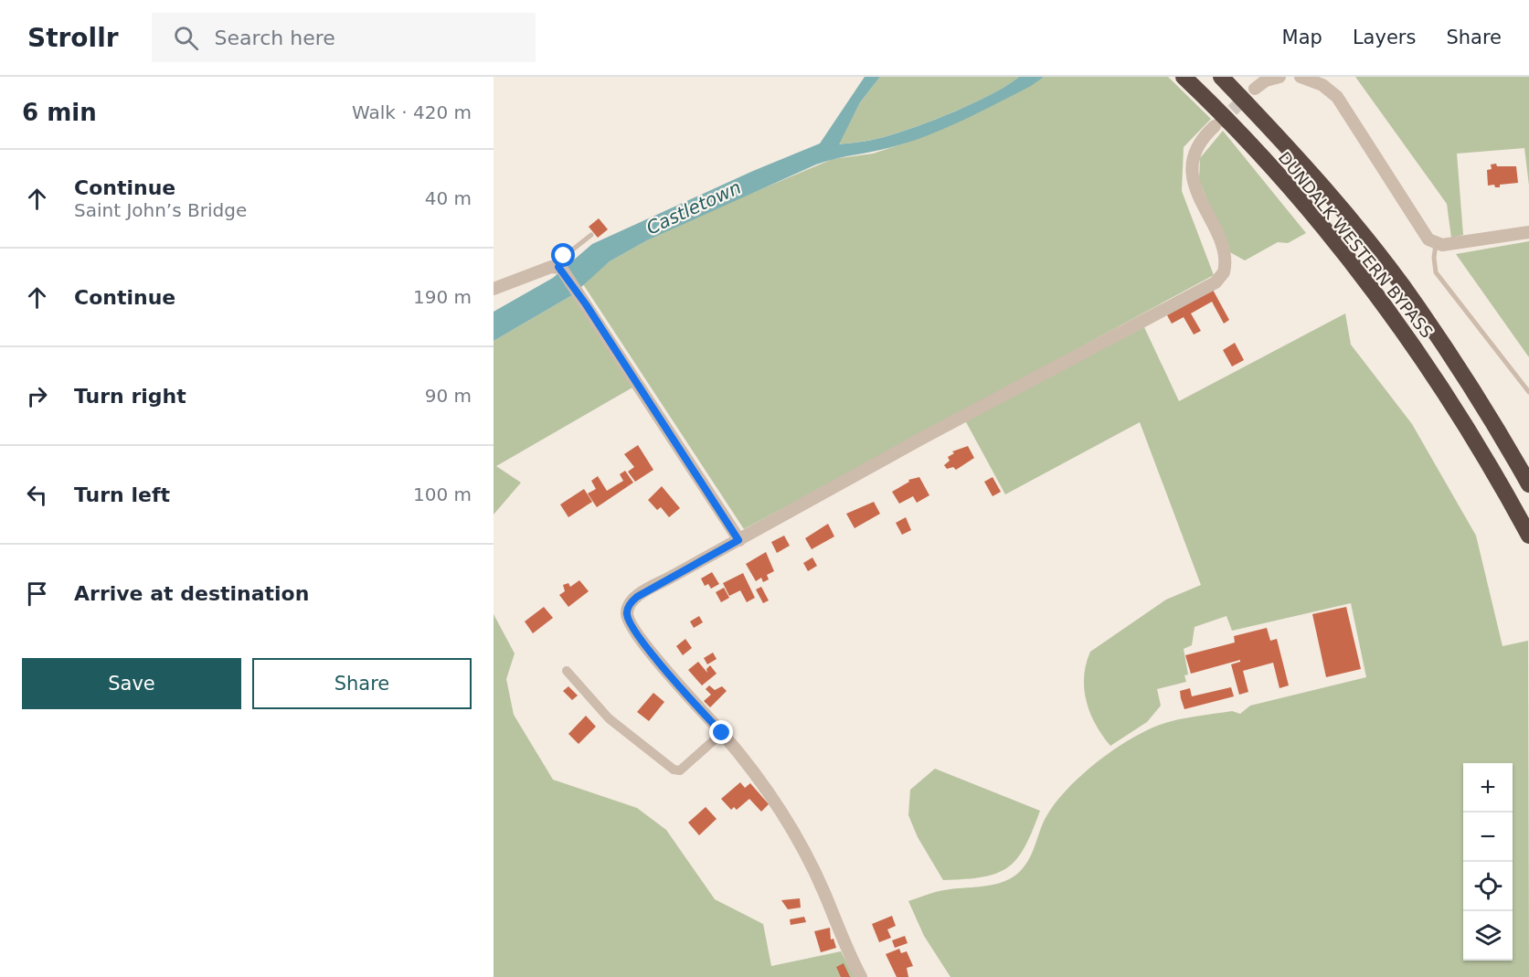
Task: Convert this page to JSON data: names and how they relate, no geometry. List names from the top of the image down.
{
  "streets": {
    "highway": ["DUNDALK WESTERN BYPASS"]
  },
  "water": ["Castletown"],
  "page": {
    "header": "Strollr",
    "search": "Search here",
    "nav": ["Map", "Layers", "Share"],
    "heading": ["6 min", "Walk · 420 m"],
    "list": [
      ["Continue", "Saint John’s Bridge", "40 m"],
      ["Continue", "190 m"],
      ["Turn right", "90 m"],
      ["Turn left", "100 m"],
      "Arrive at destination"
    ],
    "buttons": ["Save", "Share"],
    "map_buttons": ["+", "−"]
  }
}
